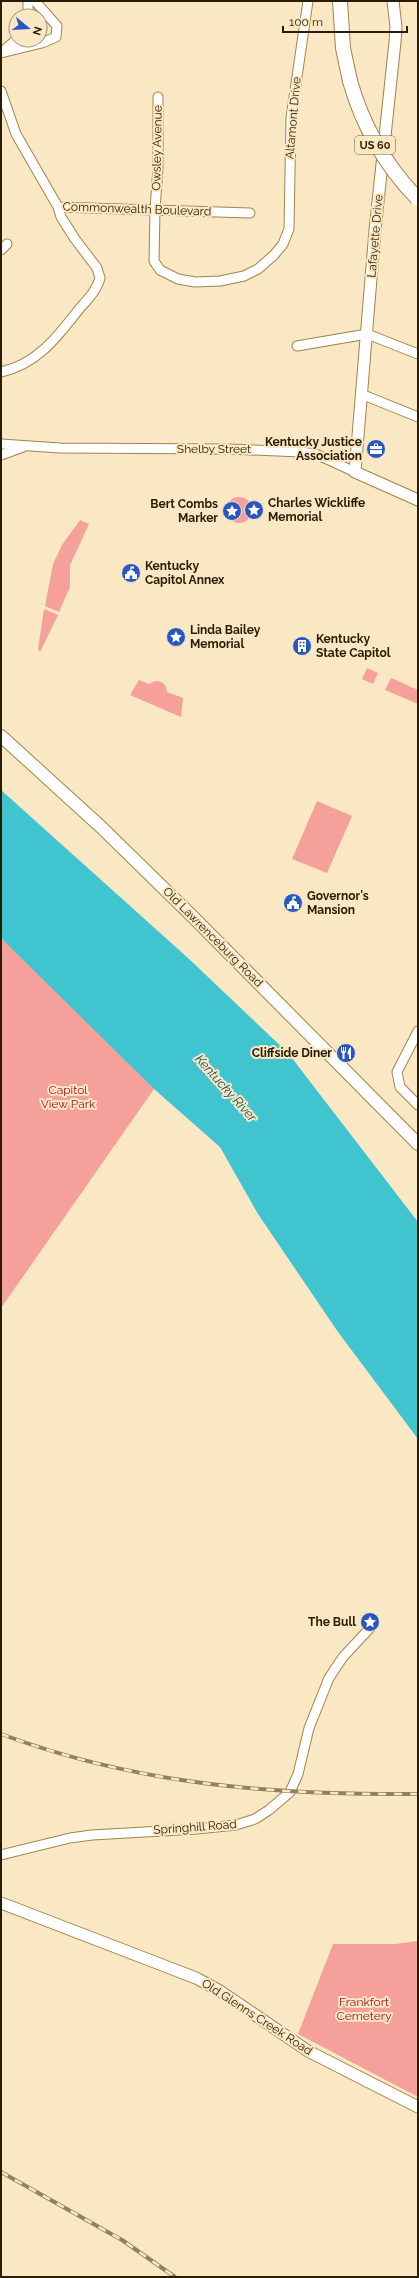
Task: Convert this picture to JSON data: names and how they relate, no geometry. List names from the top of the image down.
{
  "streets": {
    "main road": ["US 60", "Old Lawrenceburg Road"],
    "street": [
      "Altamont Drive",
      "Owsley Avenue",
      "Commonwealth Boulevard",
      "Lafayette Drive",
      "Shelby Street",
      "Springhill Road",
      "Old Glenns Creek Road"
    ]
  },
  "crossings": [
    ["Altamont Drive", "Owsley Avenue"],
    ["Owsley Avenue", "Commonwealth Boulevard"],
    ["Lafayette Drive", "Shelby Street"]
  ],
  "water": ["Kentucky River"],
  "parks": ["Capitol View Park", "Frankfort Cemetery"],
  "places": {
    "office": ["Kentucky Justice Association"],
    "place": [
      "Charles Wickliffe Memorial",
      "Bert Combs Marker",
      "Linda Bailey Memorial",
      "The Bull"
    ],
    "public building": ["Kentucky Capitol Annex", "Governor's Mansion"],
    "building": ["Kentucky State Capitol"],
    "restaurant": ["Cliffside Diner"]
  },
  "scale_bar": "100 m",
  "north": "right"
}
